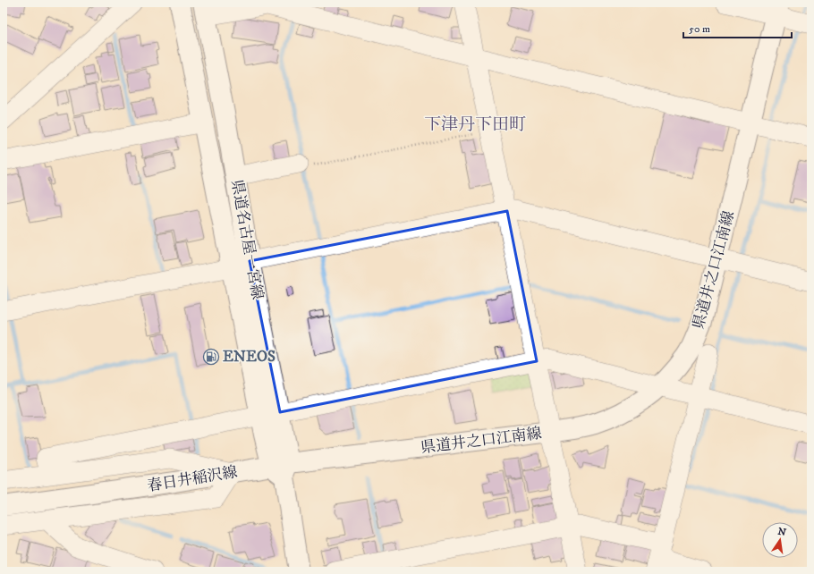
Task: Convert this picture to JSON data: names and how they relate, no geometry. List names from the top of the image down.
{
  "streets": {
    "main road": ["県道名古屋一宮線", "県道井之口江南線", "春日井稲沢線"]
  },
  "crossings": [
    ["県道名古屋一宮線", "県道井之口江南線"],
    ["県道名古屋一宮線", "春日井稲沢線"],
    ["県道井之口江南線", "春日井稲沢線"]
  ],
  "districts": ["下津丹下田町"],
  "places": {
    "fuel station": ["ENEOS"]
  },
  "scale_bar": "50 m",
  "north": "top"
}
